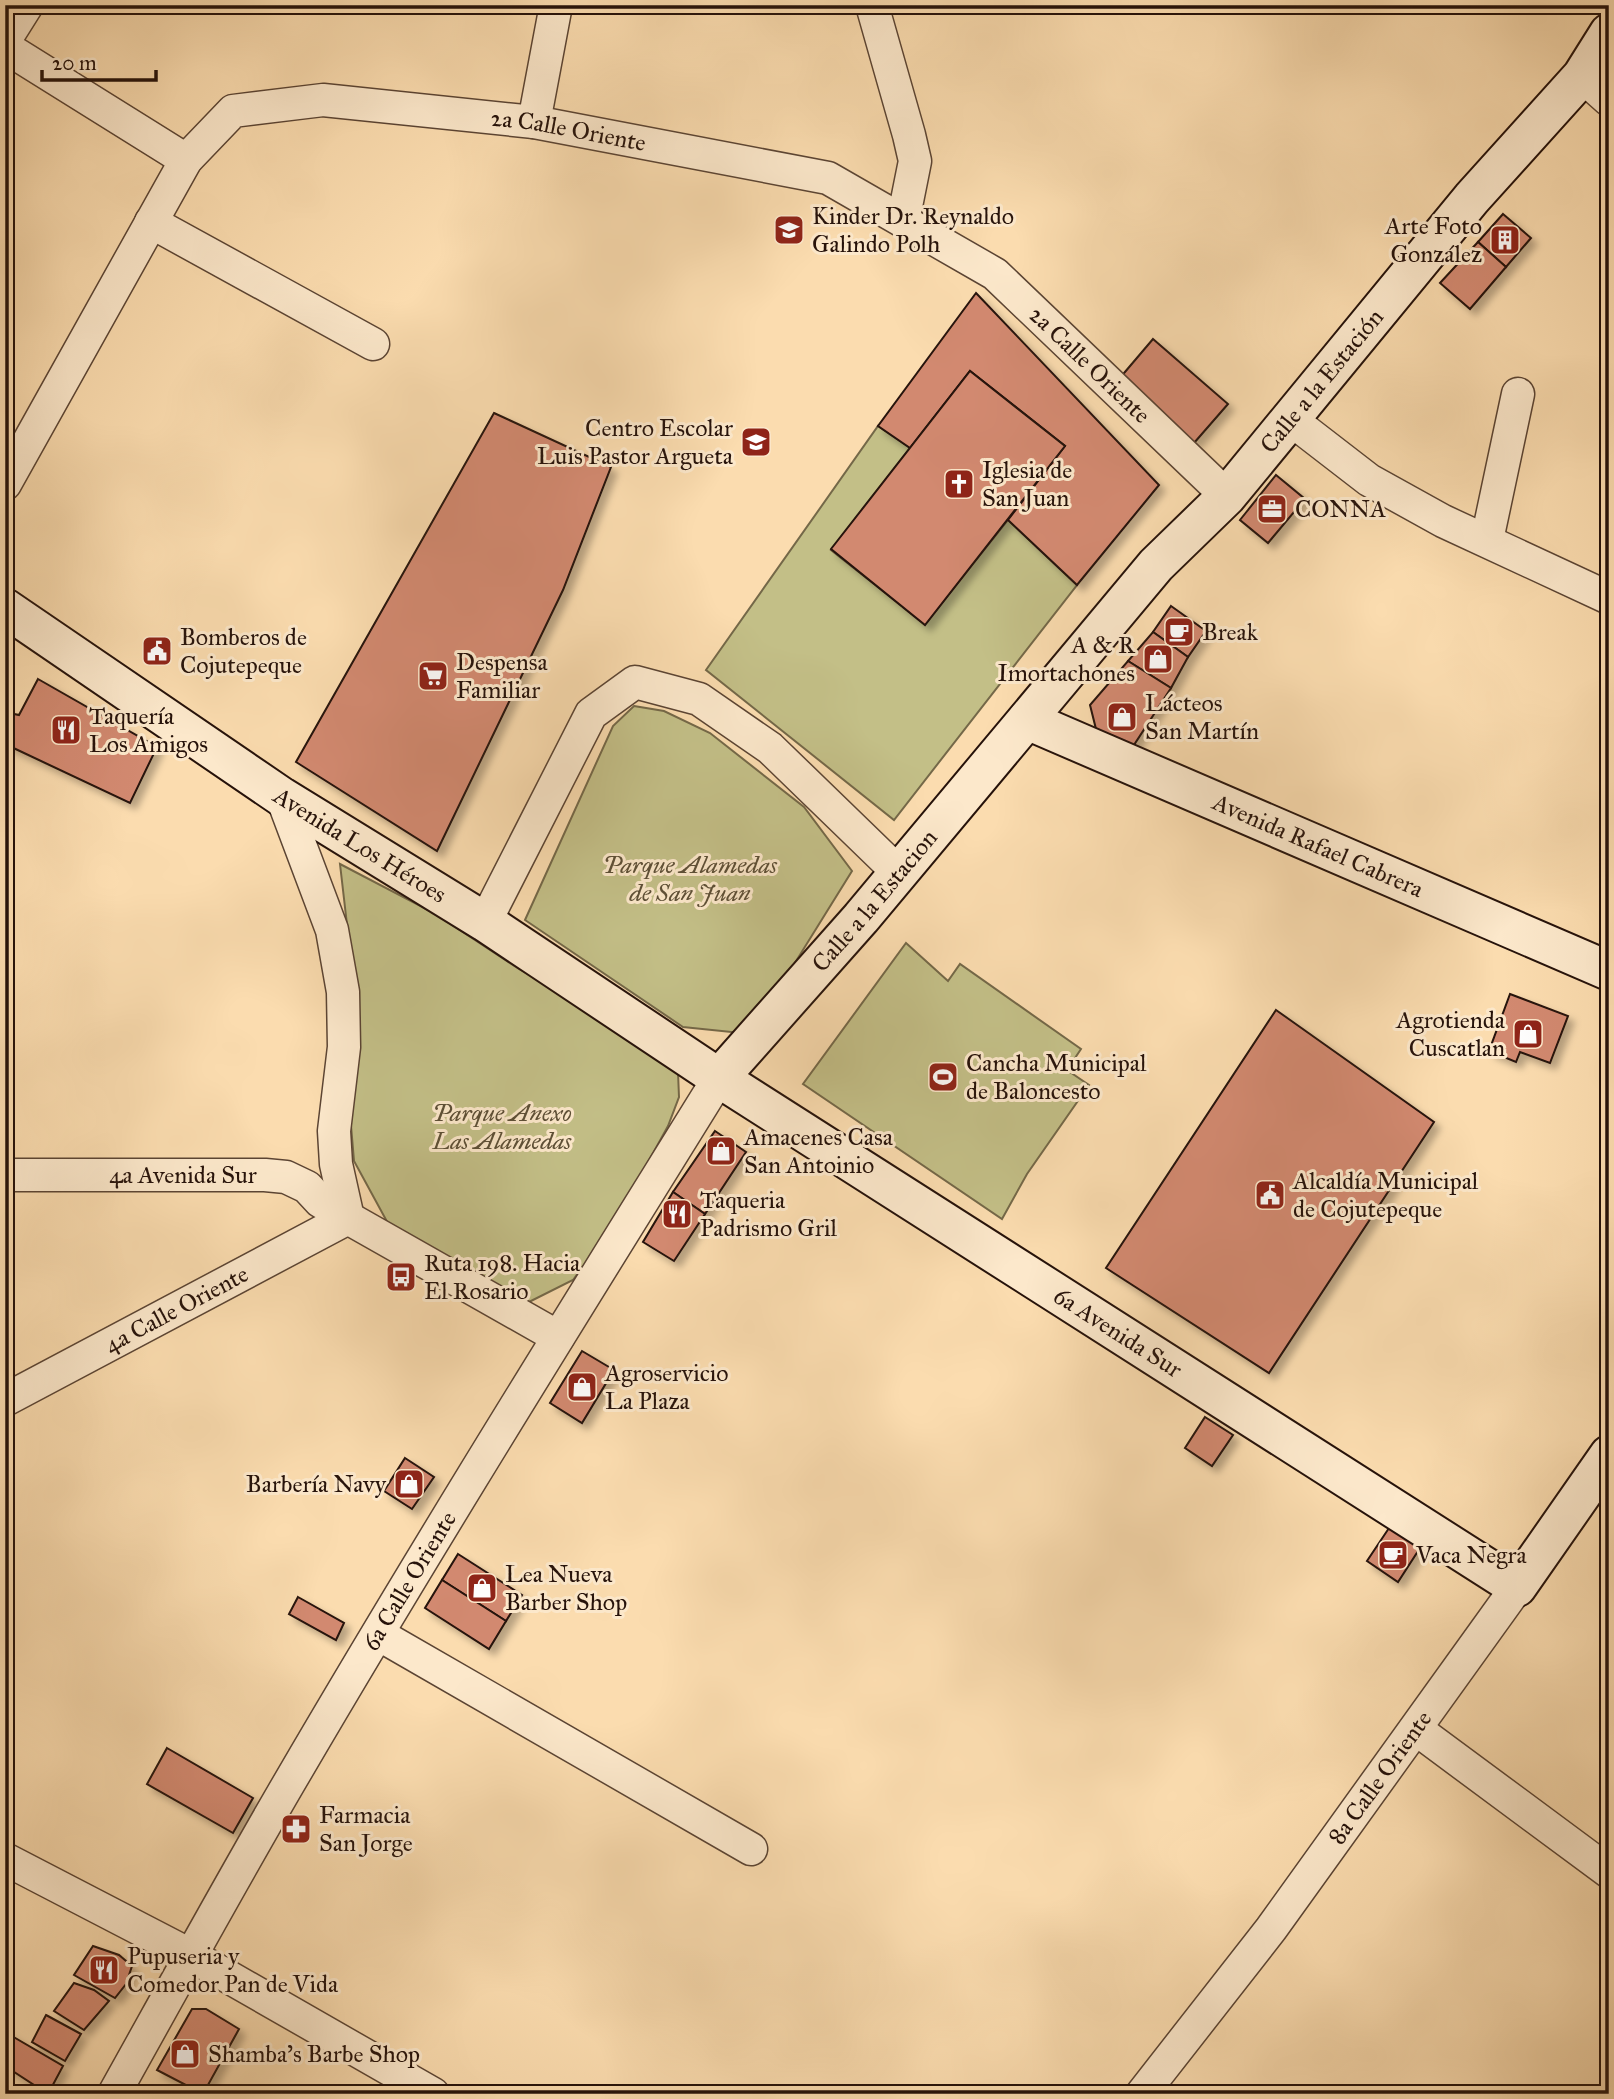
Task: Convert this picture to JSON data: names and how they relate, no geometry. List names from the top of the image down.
{
  "streets": {
    "main road": [
      "Calle a la Estación",
      "Avenida Los Héroes",
      "Avenida Rafael Cabrera",
      "Calle a la Estacion",
      "6a Avenida Sur",
      "8a Calle Oriente"
    ],
    "street": [
      "2a Calle Oriente",
      "4a Avenida Sur",
      "4a Calle Oriente",
      "6a Calle Oriente"
    ]
  },
  "crossings": [
    ["2a Calle Oriente", "Calle a la Estación"],
    ["Calle a la Estación", "Avenida Rafael Cabrera"],
    ["Calle a la Estación", "Calle a la Estacion"],
    ["Avenida Los Héroes", "Calle a la Estacion"],
    ["Avenida Los Héroes", "6a Avenida Sur"],
    ["Avenida Los Héroes", "6a Calle Oriente"],
    ["Avenida Rafael Cabrera", "Calle a la Estacion"],
    ["Calle a la Estacion", "6a Avenida Sur"],
    ["Calle a la Estacion", "6a Calle Oriente"],
    ["4a Avenida Sur", "4a Calle Oriente"],
    ["4a Avenida Sur", "6a Calle Oriente"],
    ["6a Avenida Sur", "6a Calle Oriente"],
    ["6a Avenida Sur", "8a Calle Oriente"]
  ],
  "parks": ["Parque Alamedas de San Juan", "Parque Anexo Las Alamedas"],
  "places": {
    "school or university": ["Kinder Dr. Reynaldo Galindo Polh", "Centro Escolar Luis Pastor Argueta"],
    "building": ["Arte Foto González"],
    "church": ["Iglesia de San Juan"],
    "office": ["CONNA"],
    "cafe": ["Break", "Vaca Negra"],
    "public building": ["Bomberos de Cojutepeque", "Alcaldía Municipal de Cojutepeque"],
    "shop": [
      "A & R Imortachones",
      "Lácteos San Martín",
      "Agrotienda Cuscatlan",
      "Amacenes Casa San Antoinio",
      "Agroservicio La Plaza",
      "Barbería Navy",
      "Lea Nueva Barber Shop",
      "Shamba's Barbe Shop"
    ],
    "supermarket": ["Despensa Familiar"],
    "restaurant": ["Taquería Los Amigos", "Taqueria Padrismo Gril", "Pupuseria y Comedor Pan de Vida"],
    "sports": ["Cancha Municipal de Baloncesto"],
    "bus stop": ["Ruta 198. Hacia El Rosario"],
    "pharmacy": ["Farmacia San Jorge"]
  },
  "scale_bar": "20 m"
}
